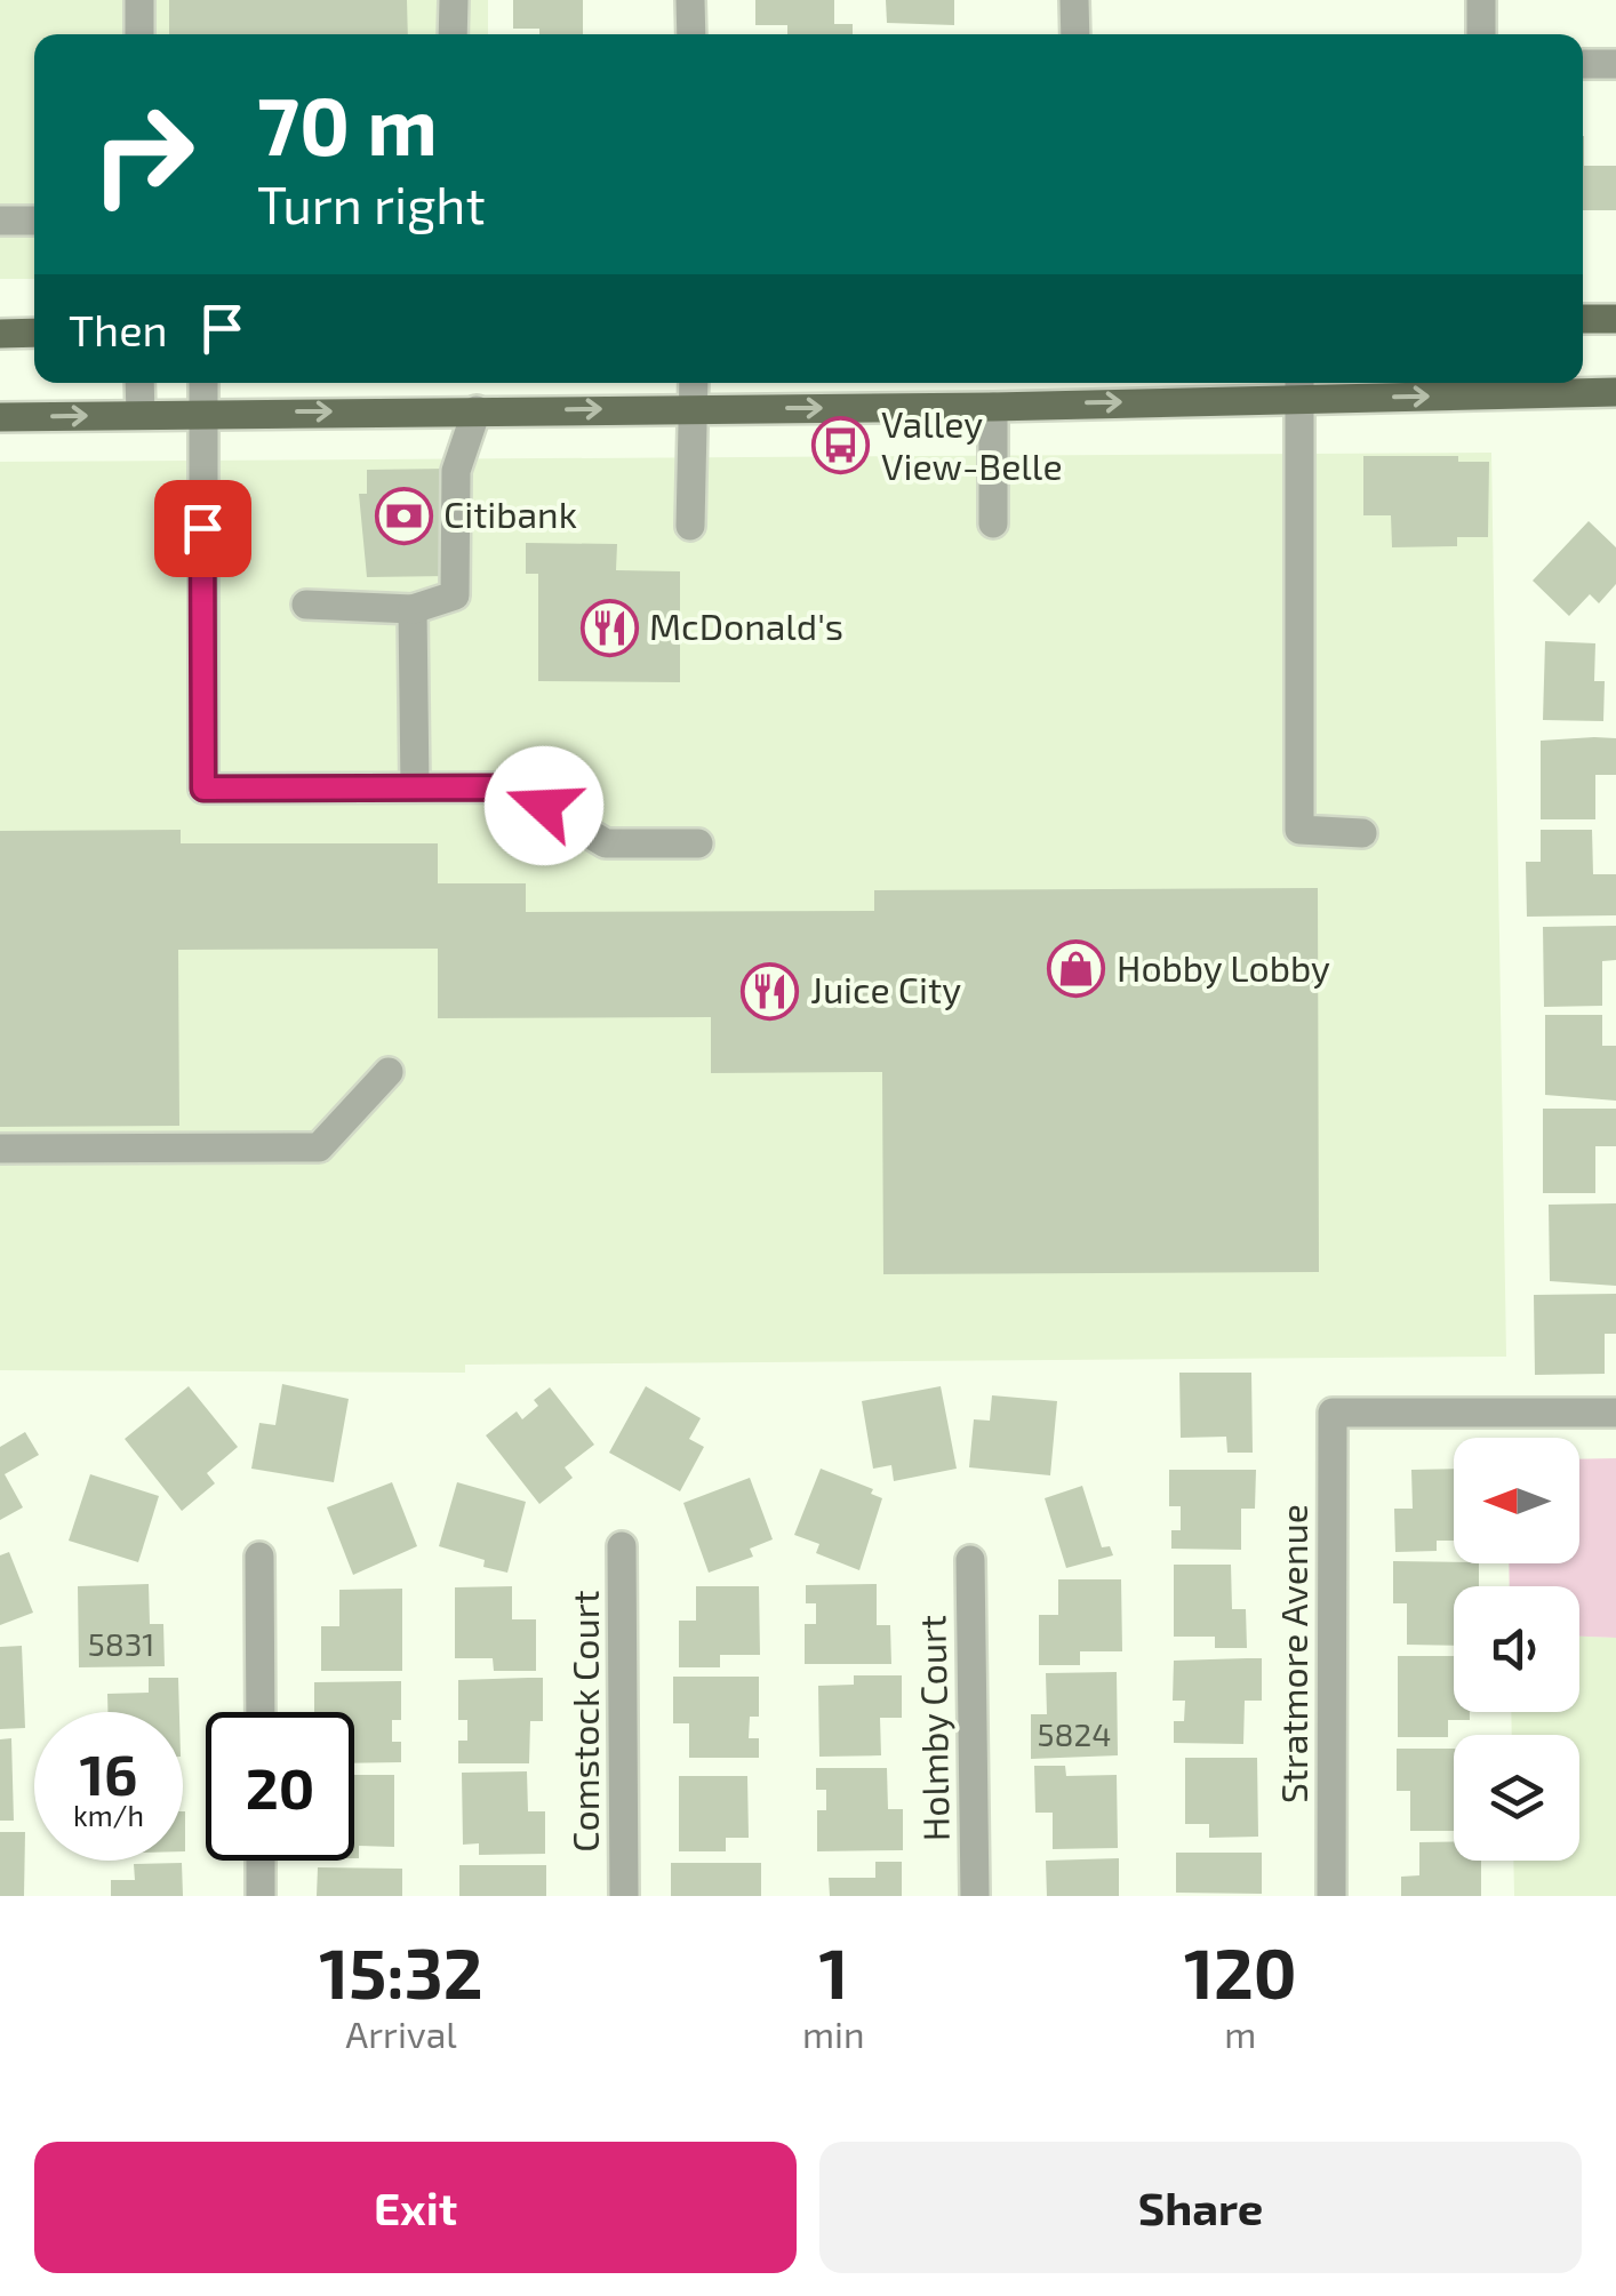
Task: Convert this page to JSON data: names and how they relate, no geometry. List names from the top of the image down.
{
  "streets": {
    "street": ["Stratmore Avenue", "Comstock Court", "Holmby Court"]
  },
  "places": {
    "bus stop": ["Valley View-Belle"],
    "bank": ["Citibank"],
    "restaurant": ["McDonald's", "Juice City"],
    "shop": ["Hobby Lobby"]
  },
  "house_numbers": ["5831", "5824"],
  "north": "left",
  "page": {
    "turn": ["70 m", "Turn right"],
    "then": "Then",
    "speed": "16 km/h",
    "limit": "20",
    "eta": [
      "15:32",
      "Arrival",
      "1",
      "min",
      "120",
      "m"
    ],
    "buttons": ["Exit", "Share"]
  }
}
